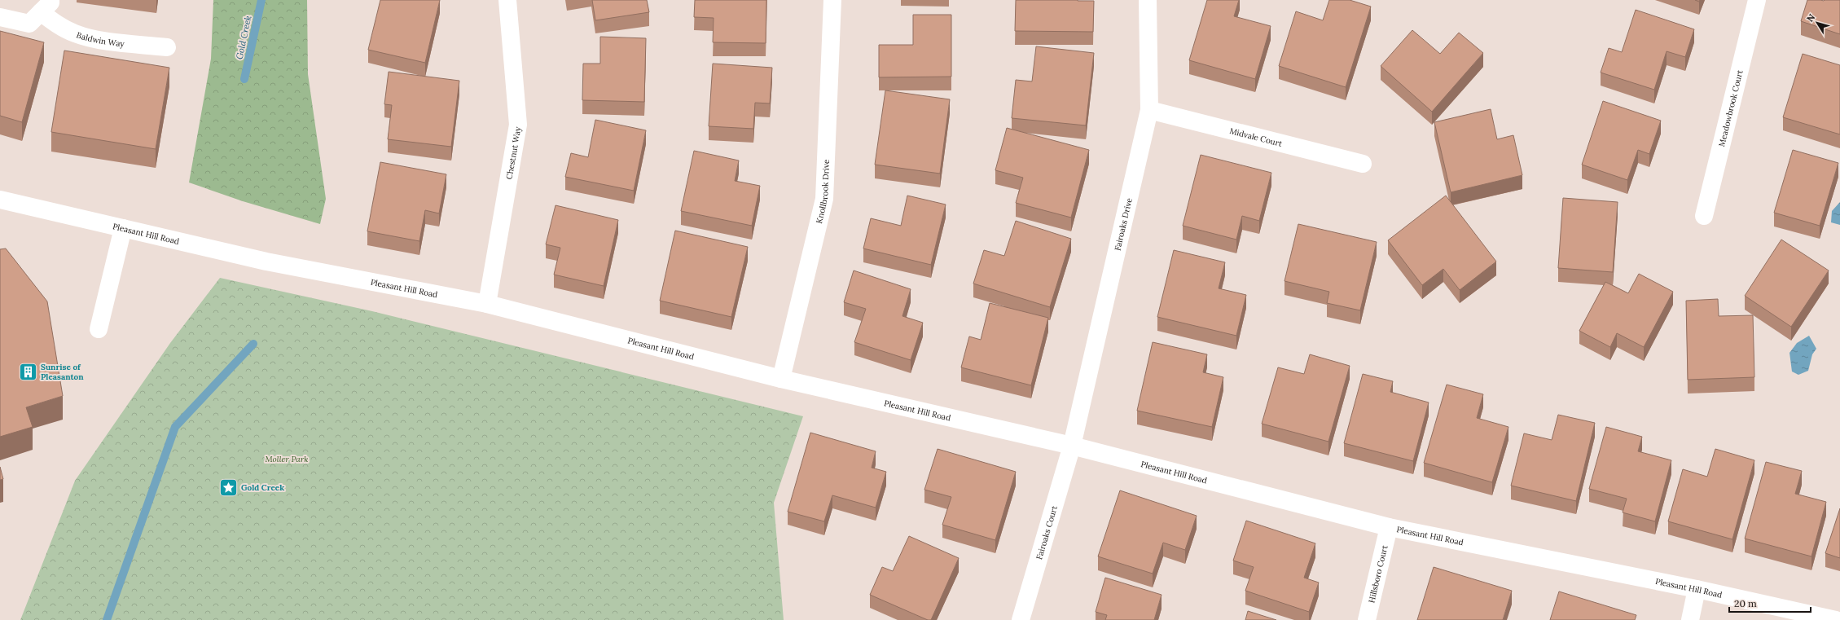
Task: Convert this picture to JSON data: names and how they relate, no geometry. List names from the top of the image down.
{
  "streets": {
    "street": [
      "Baldwin Way",
      "Meadowbrook Court",
      "Midvale Court",
      "Chestnut Way",
      "Knollbrook Drive",
      "Fairoaks Drive",
      "Pleasant Hill Road",
      "Fairoaks Court",
      "Hillsboro Court"
    ]
  },
  "crossings": [
    ["Midvale Court", "Fairoaks Drive"],
    ["Chestnut Way", "Pleasant Hill Road"],
    ["Knollbrook Drive", "Pleasant Hill Road"],
    ["Fairoaks Drive", "Pleasant Hill Road"],
    ["Fairoaks Drive", "Fairoaks Court"],
    ["Pleasant Hill Road", "Fairoaks Court"],
    ["Pleasant Hill Road", "Hillsboro Court"]
  ],
  "water": ["Gold Creek"],
  "parks": ["Moller Park"],
  "places": {
    "building": ["Sunrise of Pleasanton"],
    "place": ["Gold Creek"]
  },
  "scale_bar": "20 m",
  "north": "top left"
}
